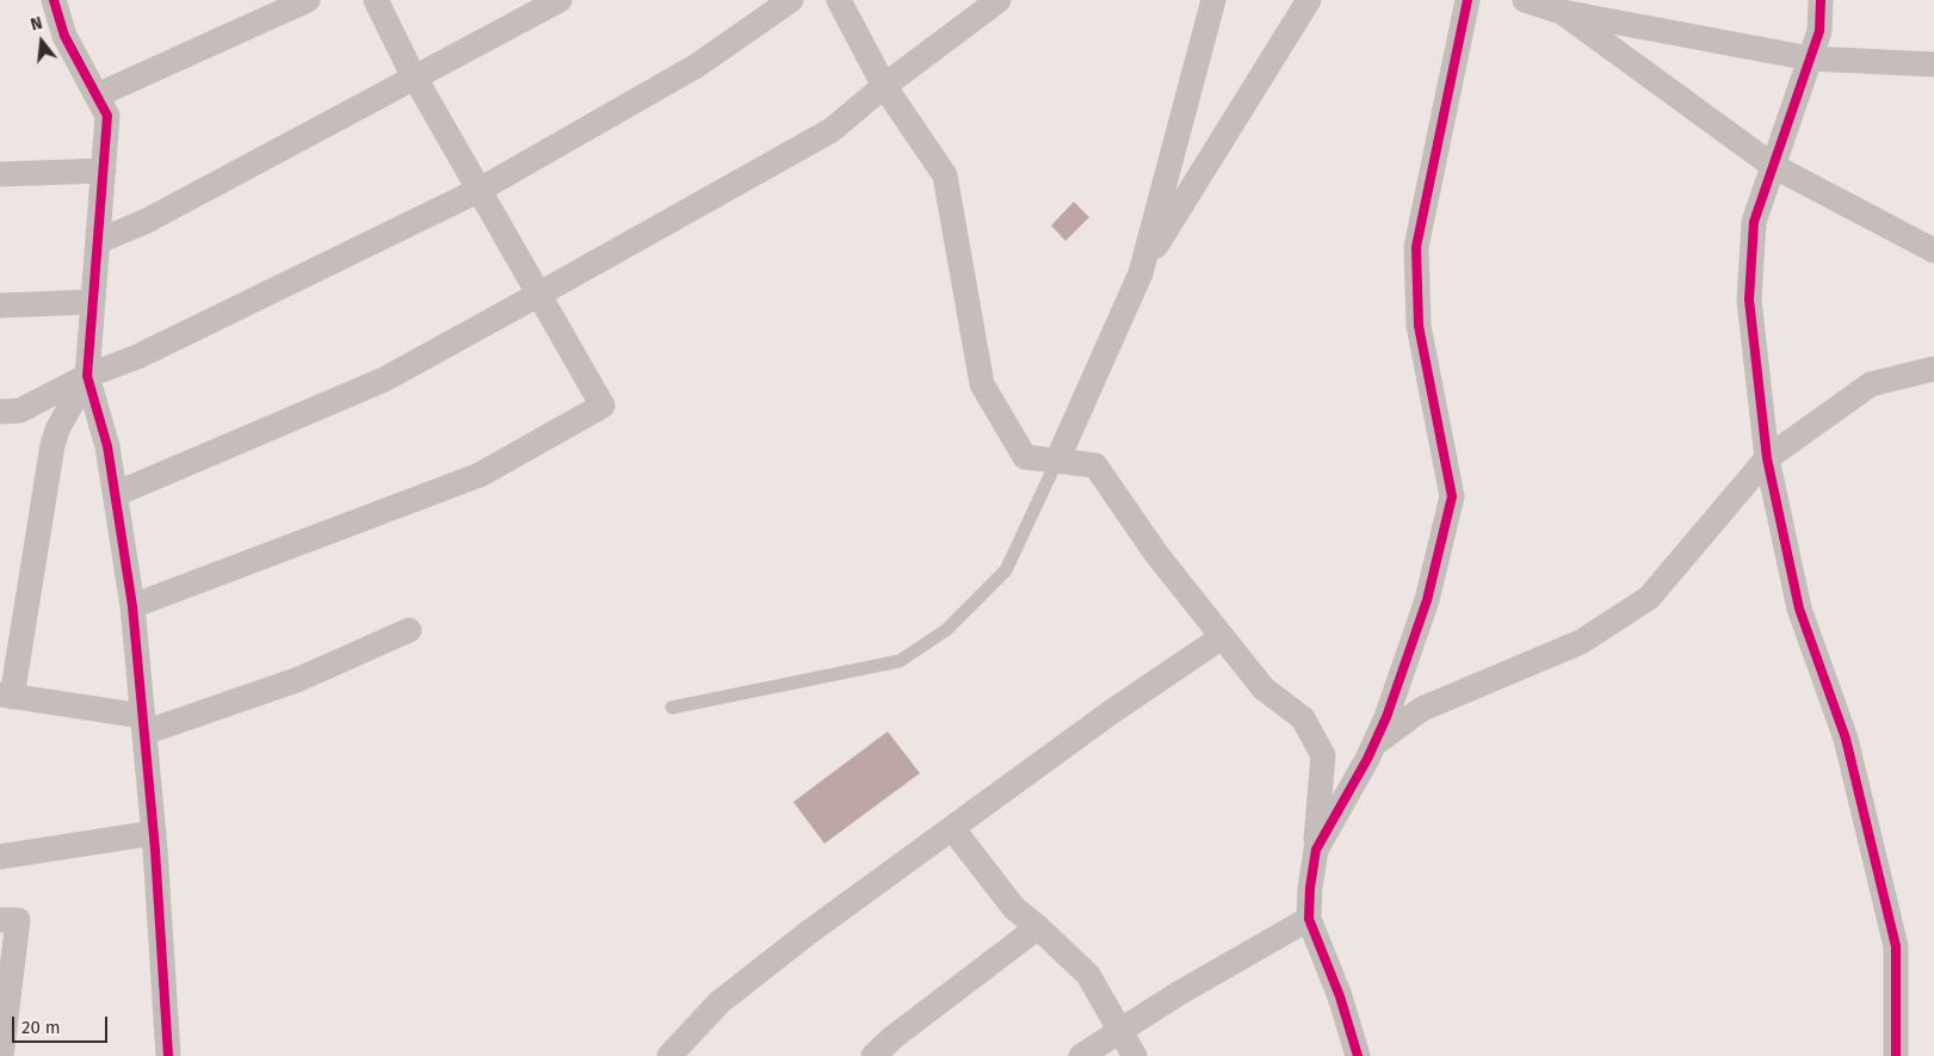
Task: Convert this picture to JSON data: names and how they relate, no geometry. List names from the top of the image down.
{
  "scale_bar": "20 m",
  "north": "top"
}
